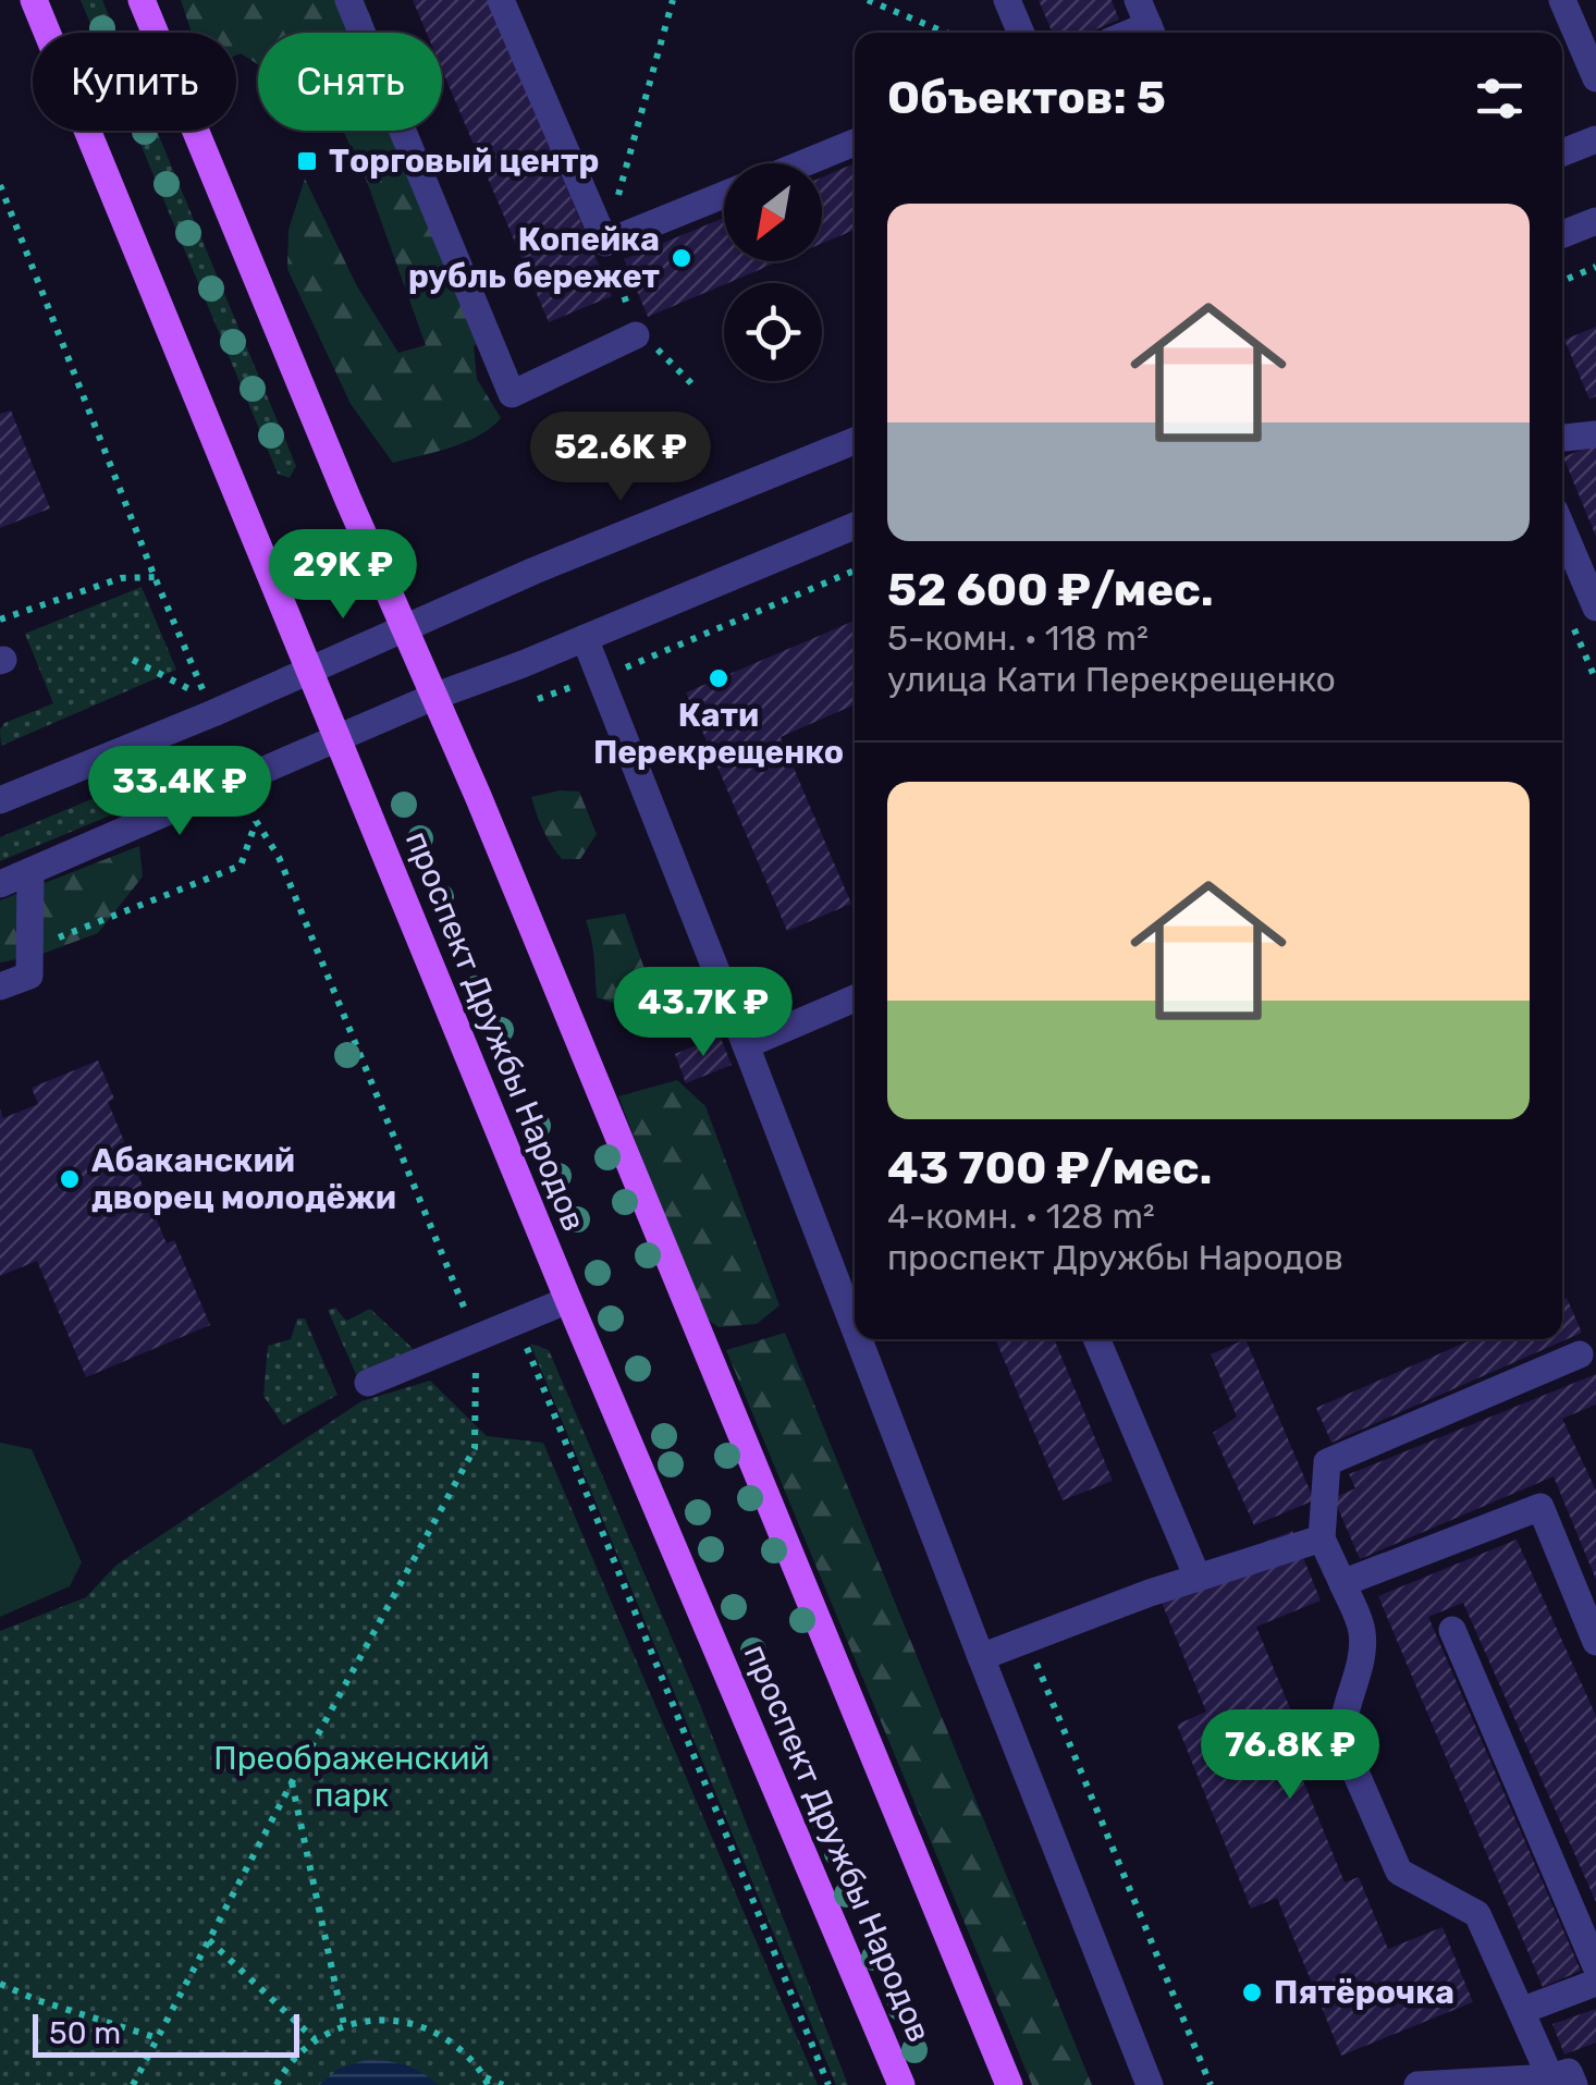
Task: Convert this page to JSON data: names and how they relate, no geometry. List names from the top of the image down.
{
  "streets": {
    "main road": ["проспект Дружбы Народов"]
  },
  "parks": ["Преображенский парк"],
  "places": {
    "transit": ["Торговый центр"],
    "other": [
      "Копейка рубль бережет",
      "Кати Перекрещенко",
      "Абаканский дворец молодёжи",
      "Пятёрочка"
    ]
  },
  "scale_bar": "50 m",
  "north": "bottom left",
  "page": {
    "chip": ["Купить", "Снять"],
    "heading": "Объектов: 5",
    "list": [
      {
        "name": "52 600 ₽/мес.",
        "note": "5-комн. · 118 m² · улица Кати Перекрещенко"
      },
      {
        "name": "43 700 ₽/мес.",
        "note": "4-комн. · 128 m² · проспект Дружбы Народов"
      }
    ],
    "price": [
      "52.6K ₽",
      "29K ₽",
      "33.4K ₽",
      "43.7K ₽",
      "76.8K ₽"
    ],
    "scale": "50 m"
  }
}
